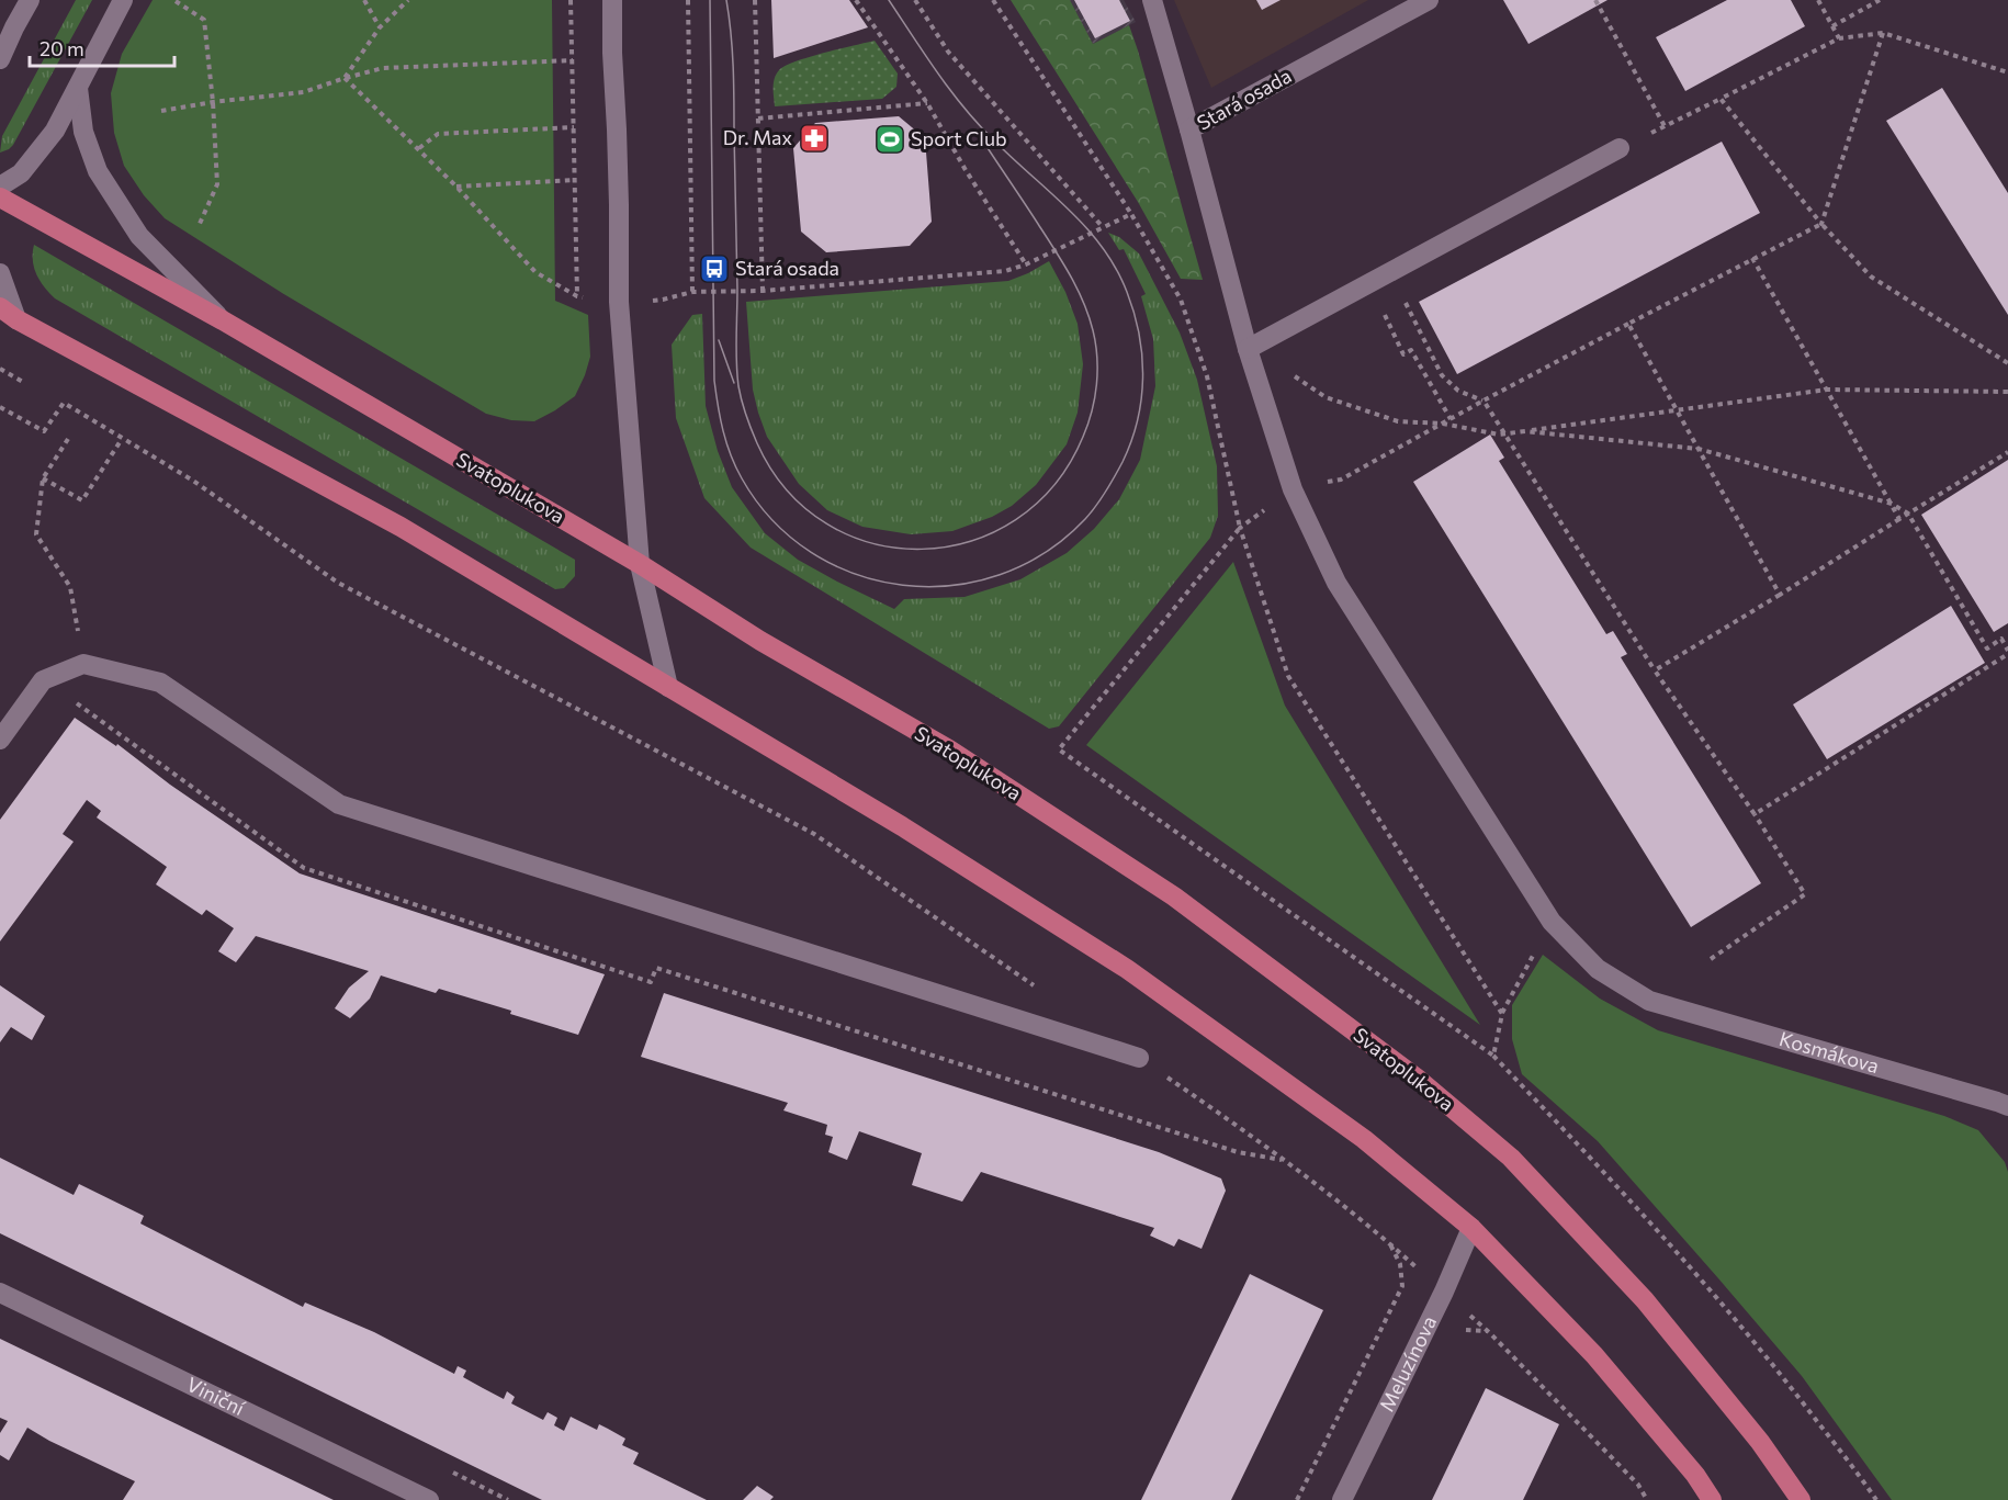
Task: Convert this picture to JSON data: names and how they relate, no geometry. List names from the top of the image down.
{
  "streets": {
    "main road": ["Svatoplukova"],
    "street": [
      "Stará osada",
      "Kosmákova",
      "Meluzínova",
      "Viniční"
    ]
  },
  "crossings": [
    ["Stará osada", "Kosmákova"]
  ],
  "places": {
    "pharmacy": ["Dr. Max"],
    "sports": ["Sport Club"],
    "bus stop": ["Stará osada"]
  },
  "scale_bar": "20 m"
}
